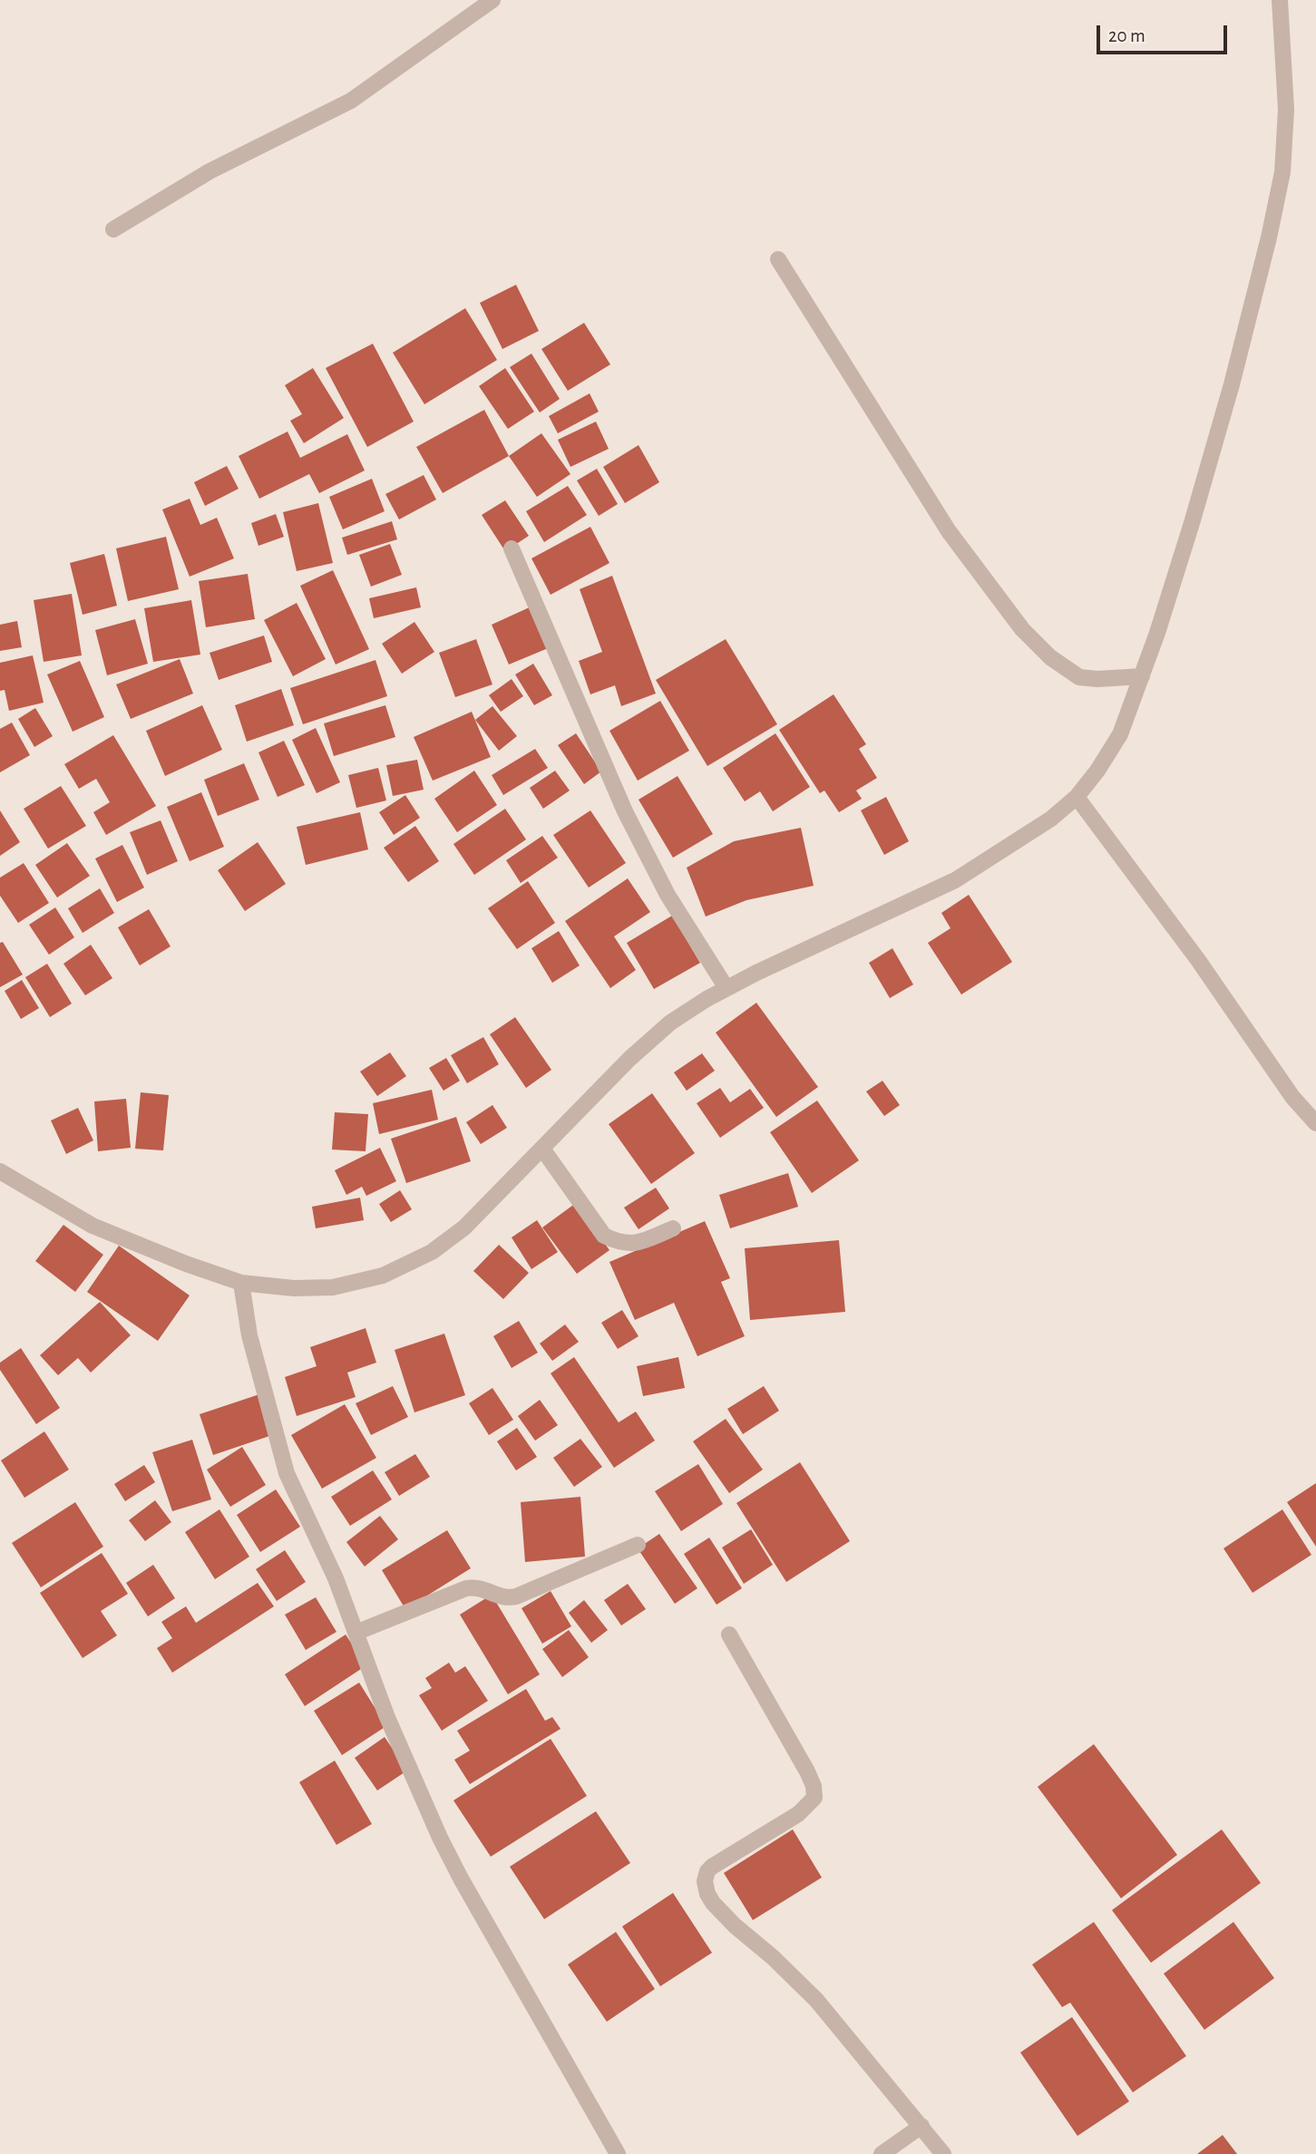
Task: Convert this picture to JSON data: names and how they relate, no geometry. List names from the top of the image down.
{
  "scale_bar": "20 m"
}
